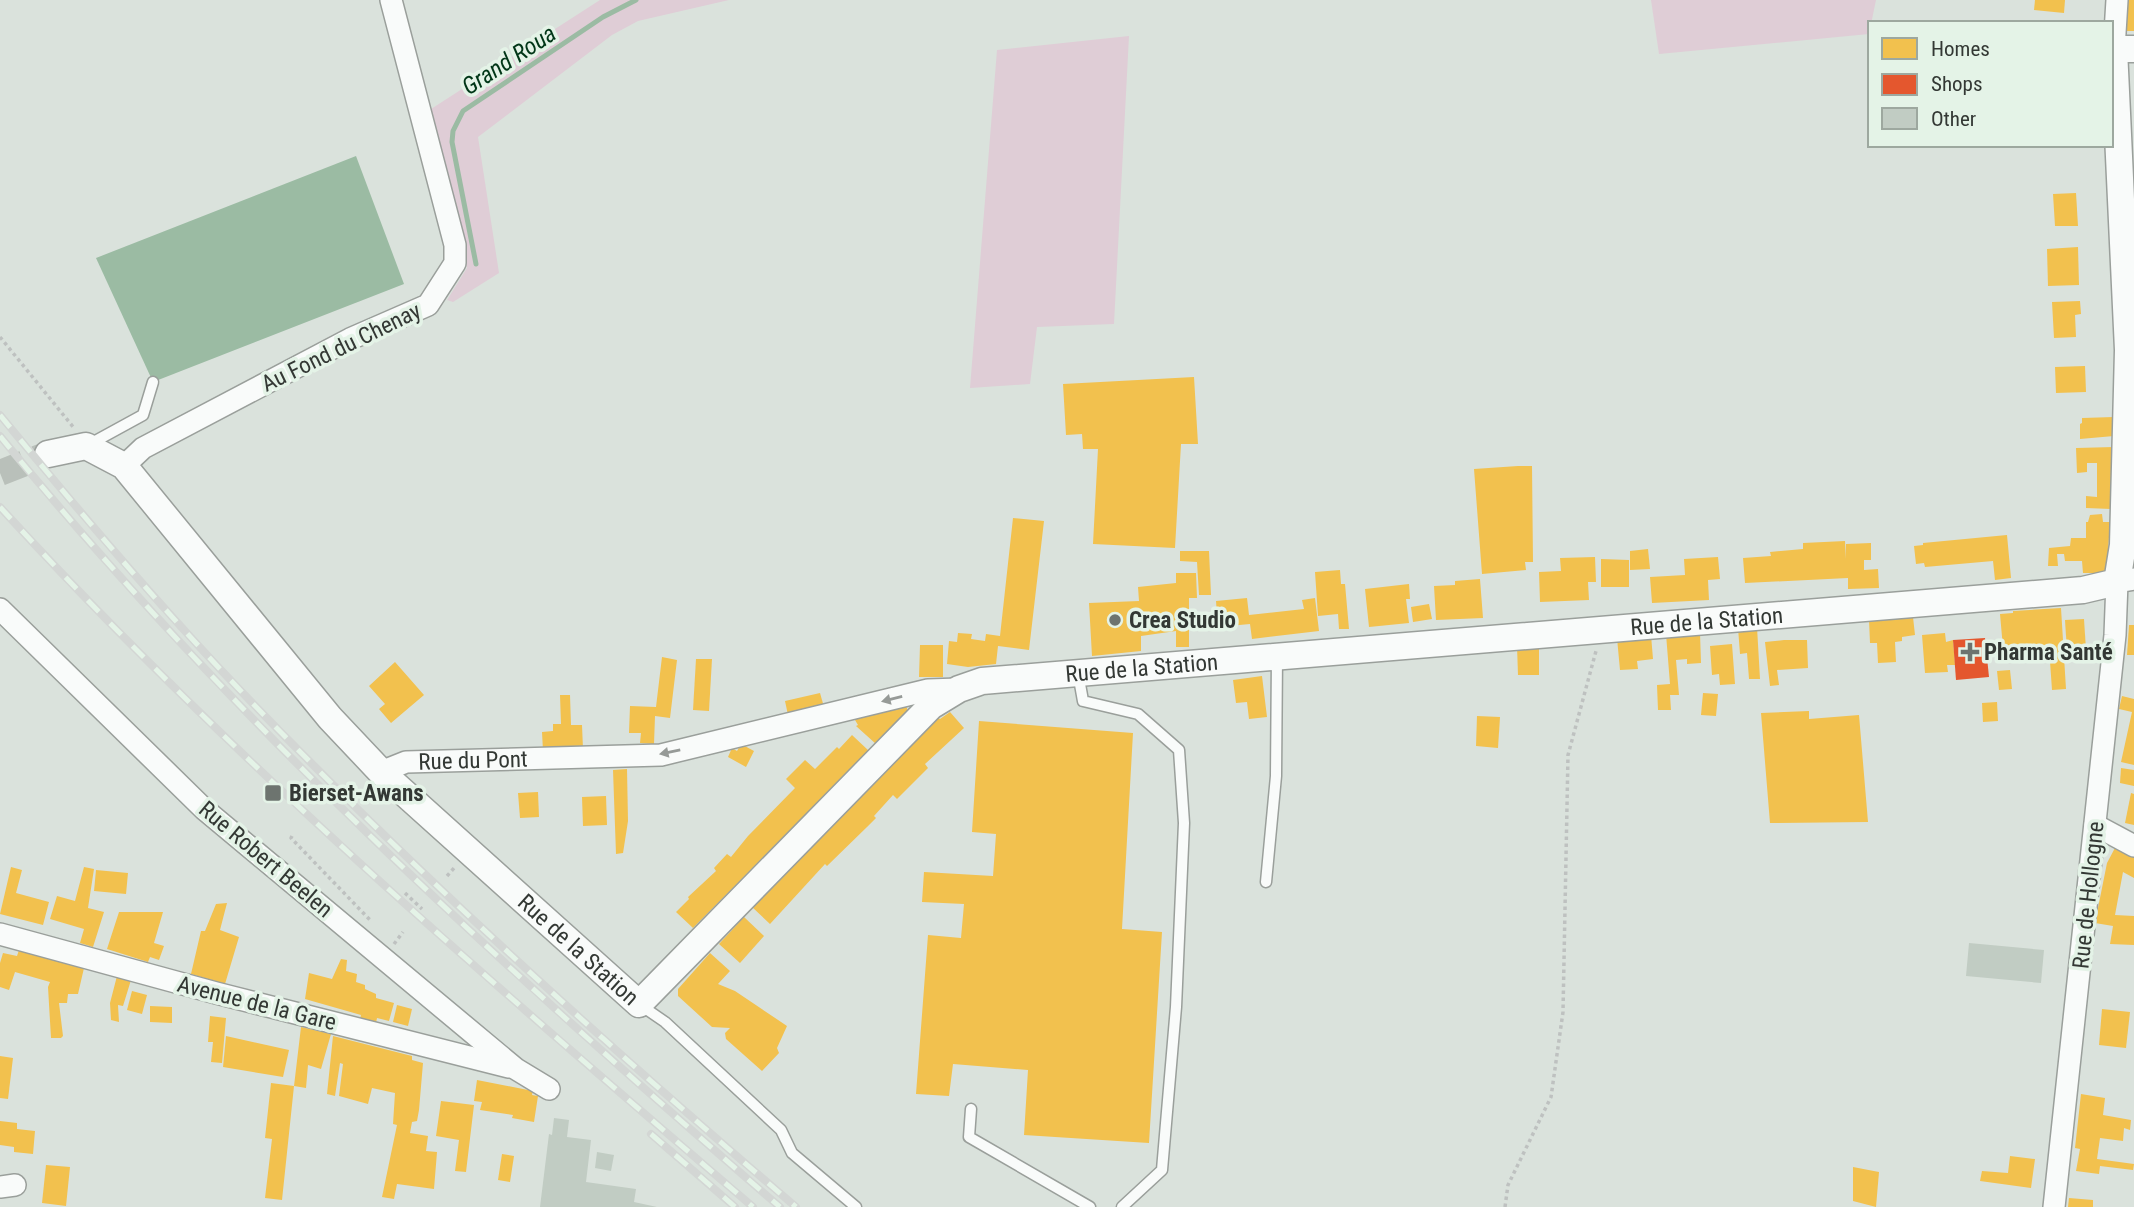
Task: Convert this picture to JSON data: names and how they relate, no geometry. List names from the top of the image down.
{
  "streets": {
    "street": [
      "Au Fond du Chenay",
      "Rue de la Station",
      "Rue du Pont",
      "Rue Robert Beelen",
      "Rue de Hollogne",
      "Avenue de la Gare"
    ]
  },
  "crossings": [
    ["Rue de la Station", "Rue du Pont"],
    ["Rue de la Station", "Rue de Hollogne"],
    ["Rue Robert Beelen", "Avenue de la Gare"]
  ],
  "one_way": ["Rue du Pont"],
  "water": ["Grand Roua"],
  "places": {
    "other": ["Crea Studio"],
    "health": ["Pharma Santé"],
    "transit": ["Bierset-Awans"]
  },
  "legend": ["Homes", "Shops", "Other"]
}
